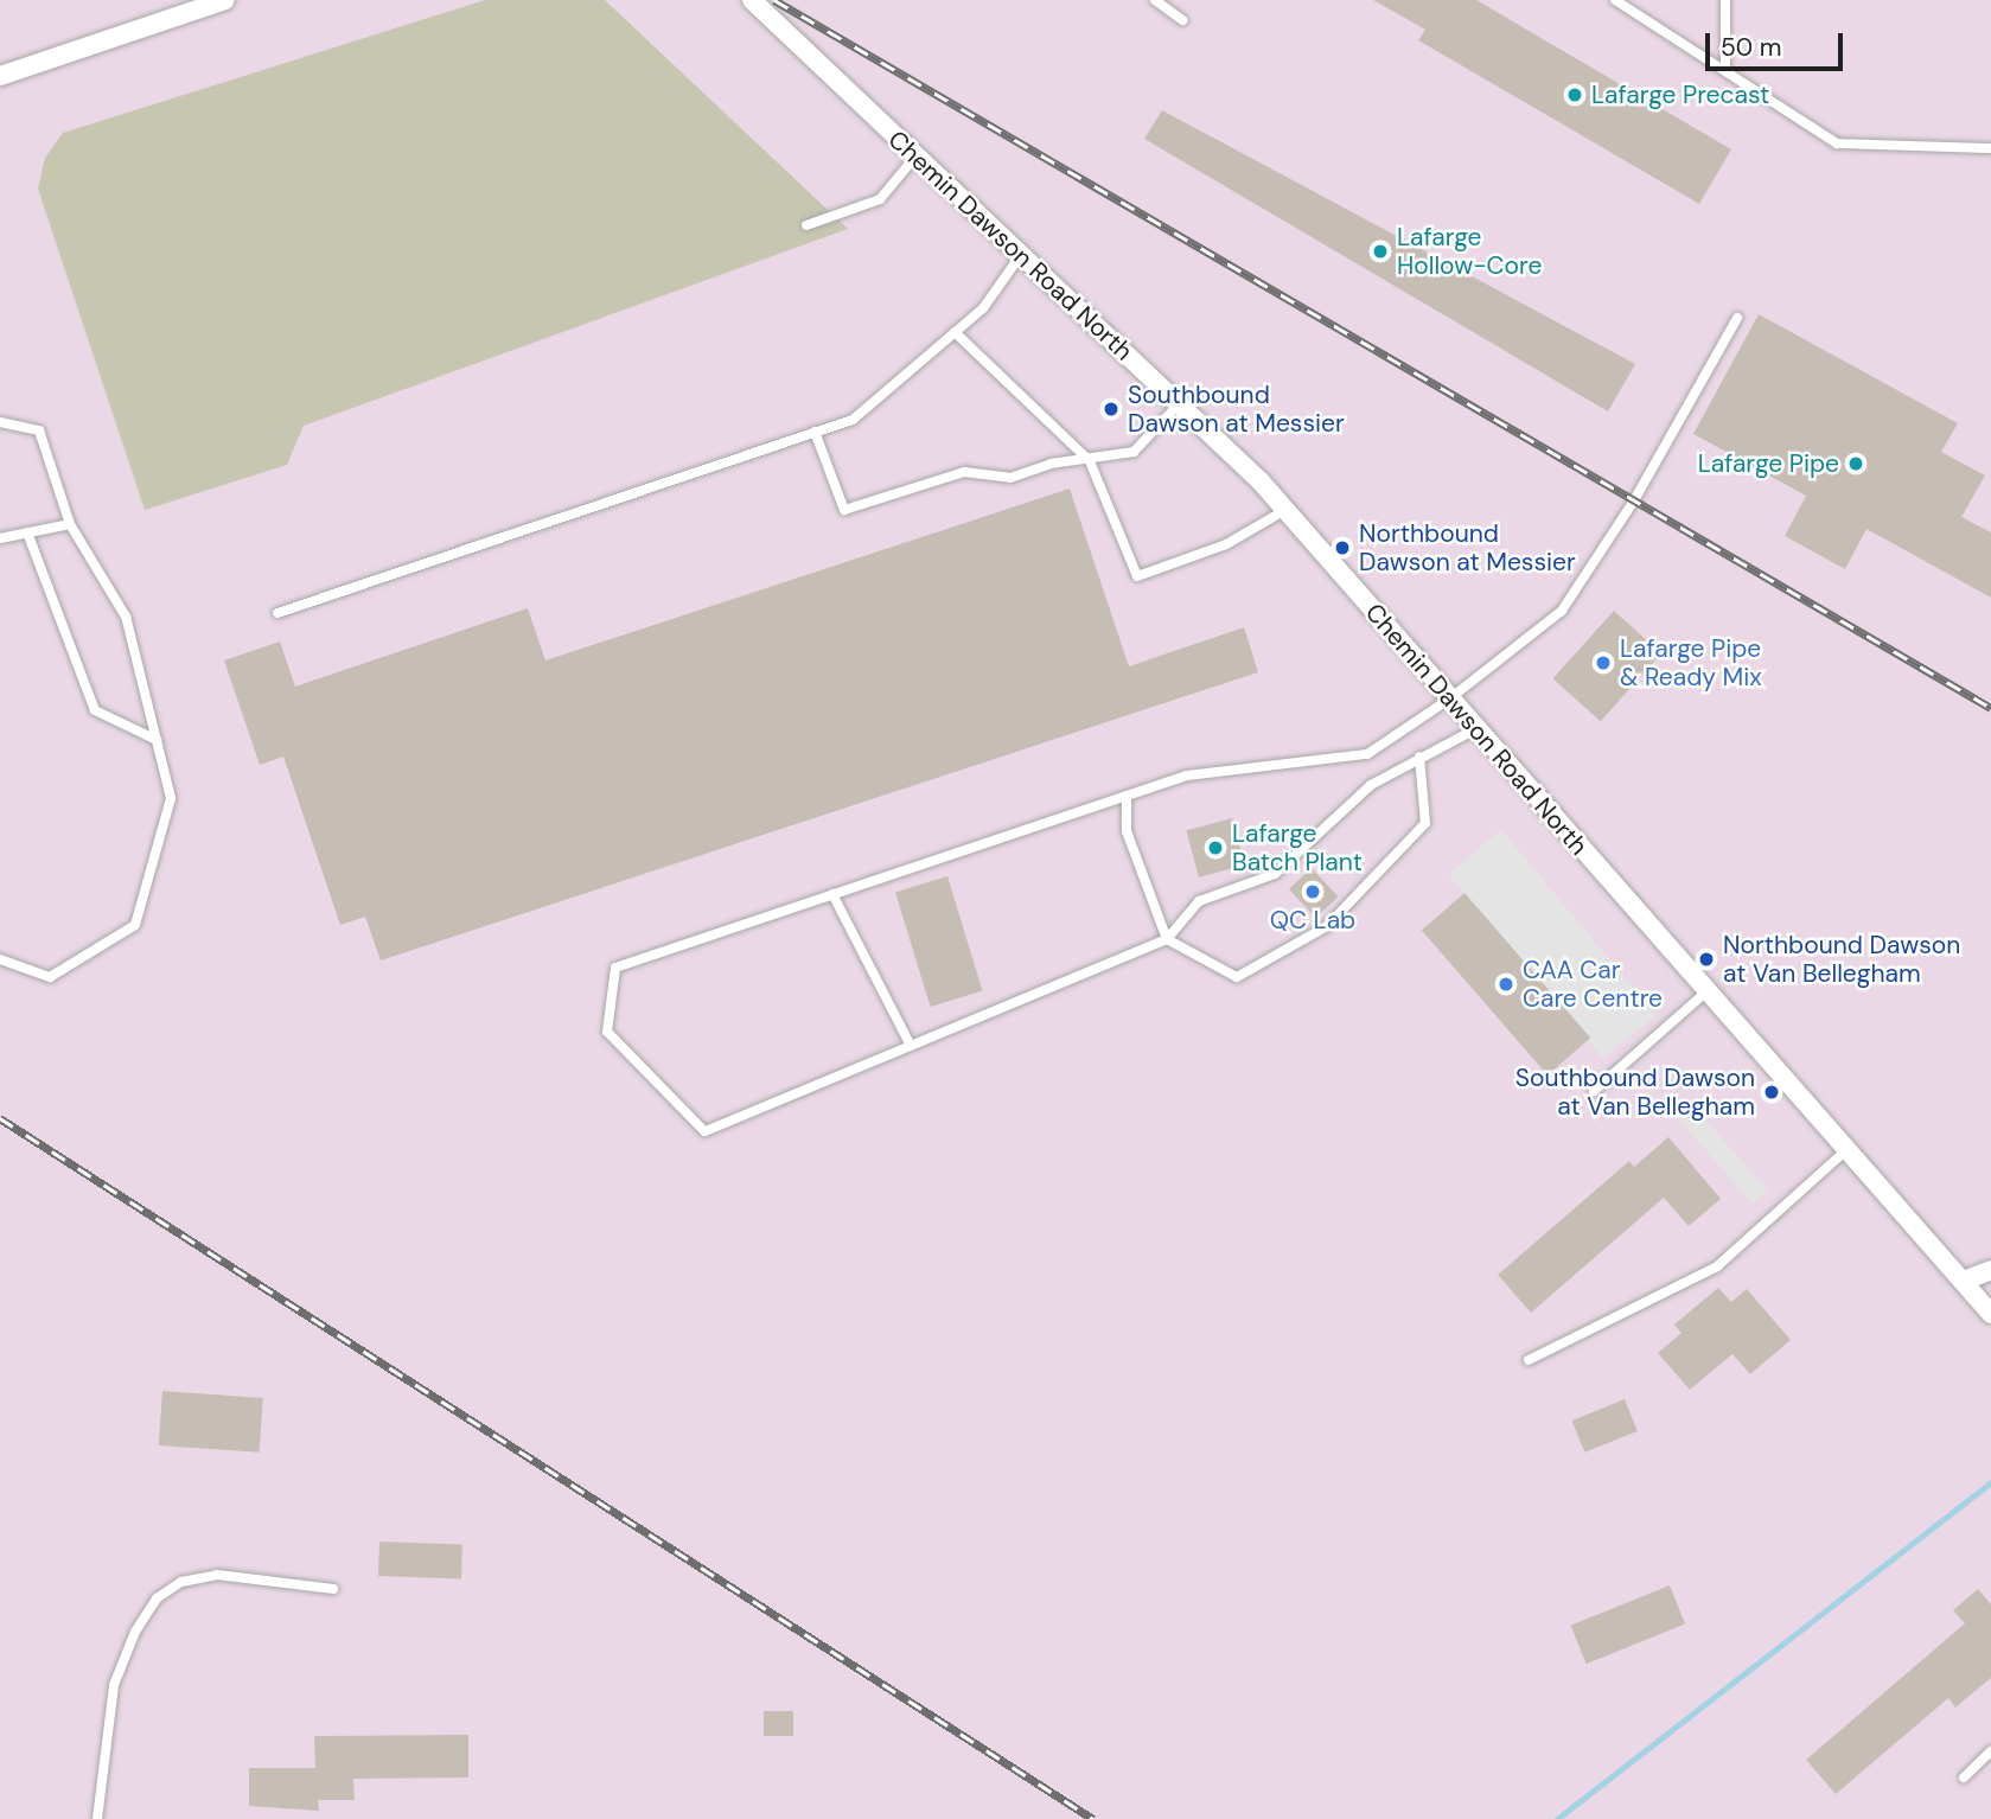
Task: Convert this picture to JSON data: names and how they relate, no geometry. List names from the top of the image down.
{
  "streets": {
    "street": ["Chemin Dawson Road North"]
  },
  "places": [
    "Lafarge Precast",
    "Lafarge Hollow-Core",
    "Southbound Dawson at Messier",
    "Lafarge Pipe",
    "Northbound Dawson at Messier",
    "Lafarge Pipe & Ready Mix",
    "Lafarge Batch Plant",
    "QC Lab",
    "Northbound Dawson at Van Bellegham",
    "CAA Car Care Centre",
    "Southbound Dawson at Van Bellegham"
  ],
  "scale_bar": "50 m"
}
